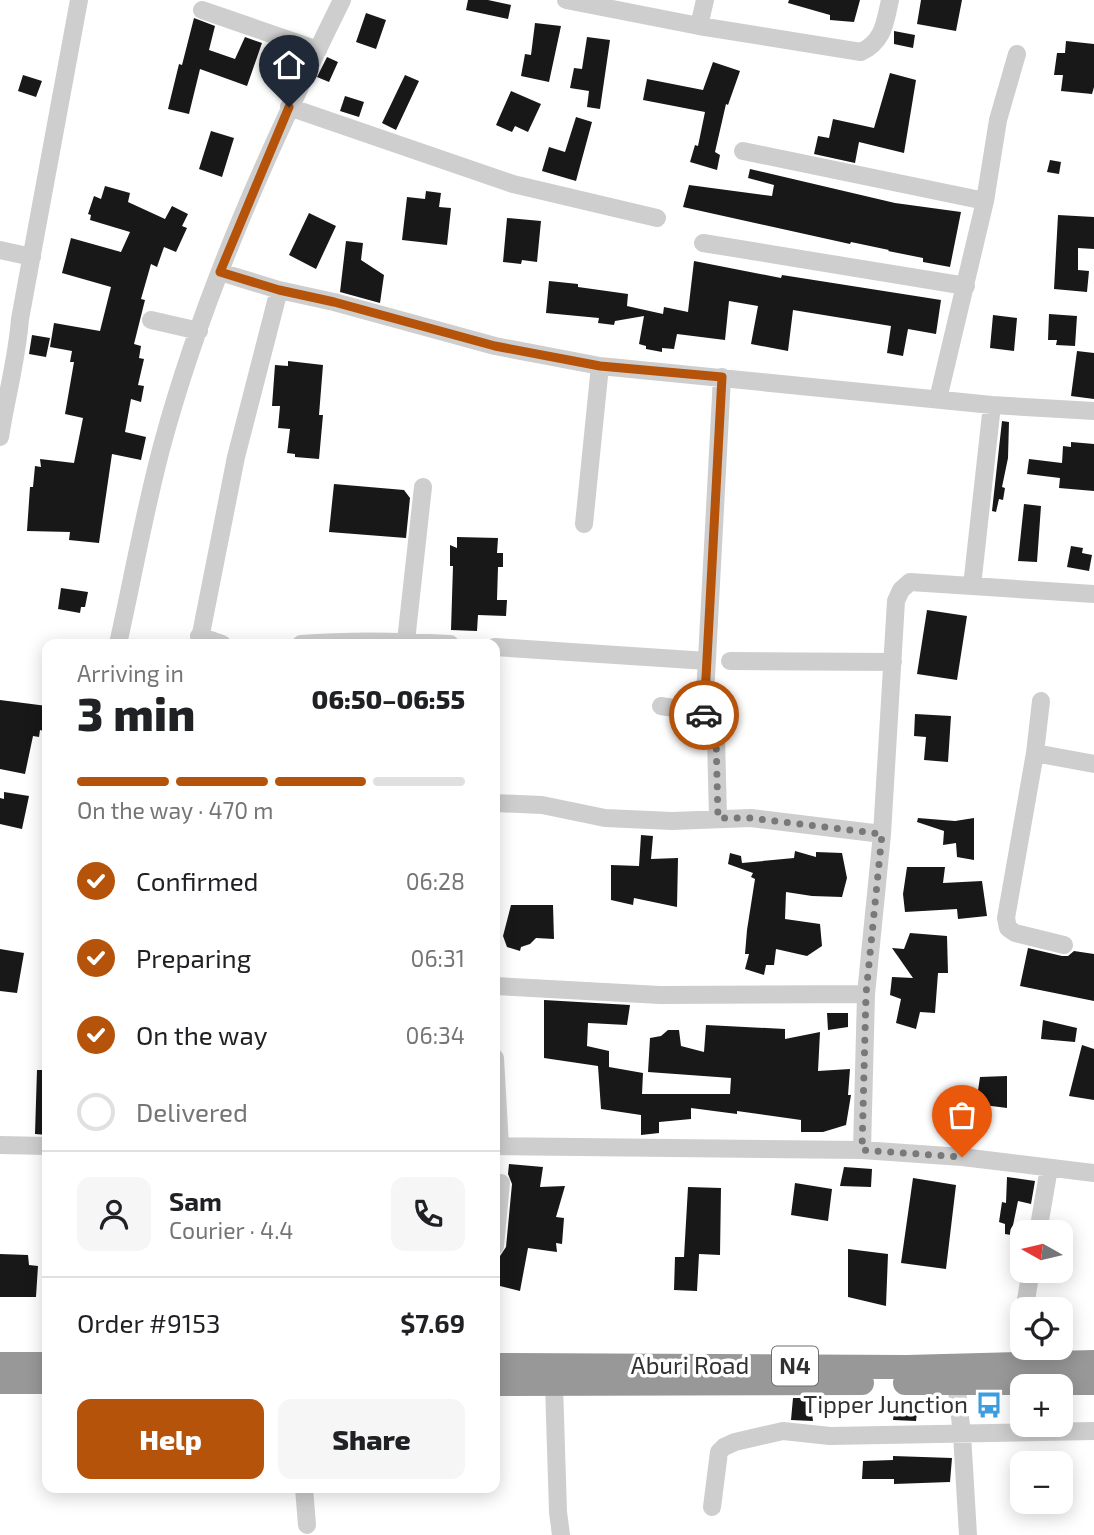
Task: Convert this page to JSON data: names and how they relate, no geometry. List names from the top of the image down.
{
  "streets": {
    "highway": ["Aburi Road", "N4"]
  },
  "places": {
    "bus stop": ["Tipper Junction"]
  },
  "north": "left",
  "page": {
    "heading": ["3 min", "Arriving in", "06:50–06:55"],
    "panel": [
      "Sam",
      "Courier · 4.4",
      "Order #9153",
      "$7.69"
    ],
    "bar": "On the way · 470 m",
    "list": [
      ["Confirmed", "06:28"],
      ["Preparing", "06:31"],
      ["On the way", "06:34"],
      "Delivered"
    ],
    "map_buttons": ["+", "−"],
    "buttons": ["Help", "Share"]
  }
}
